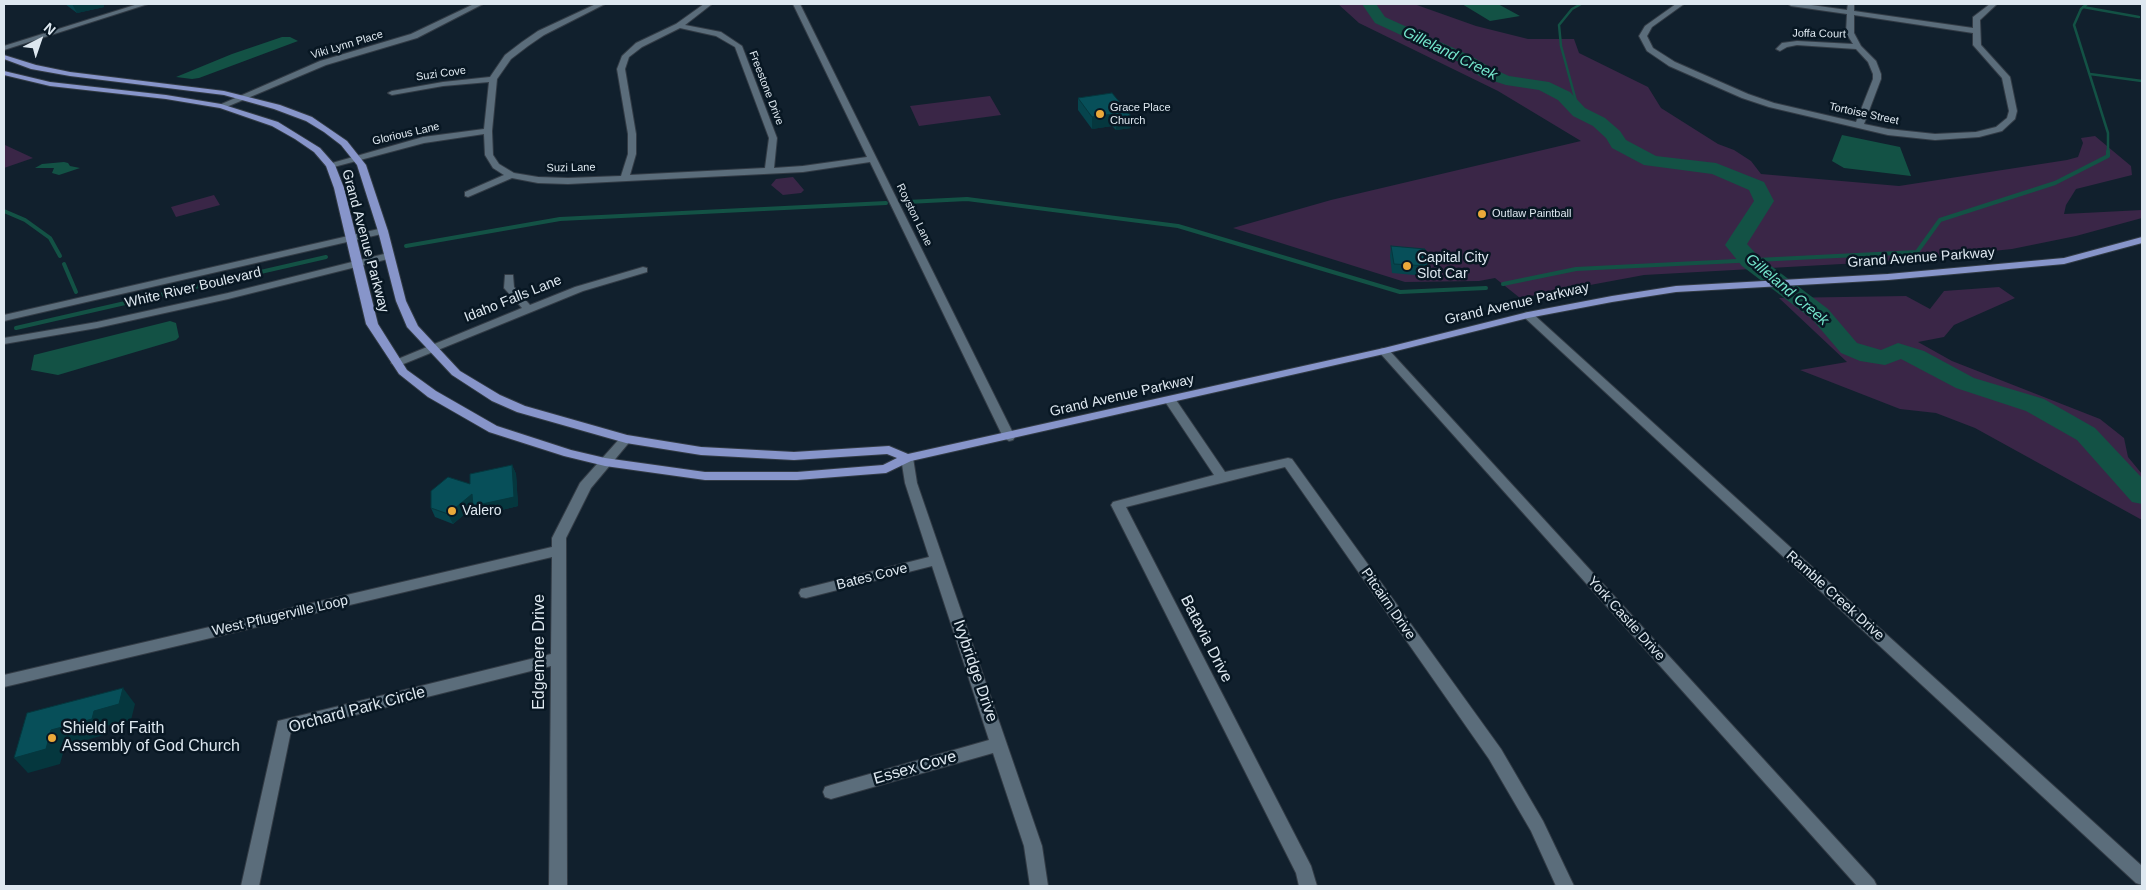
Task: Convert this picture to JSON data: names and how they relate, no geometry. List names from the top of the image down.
{
  "streets": {
    "main road": ["Grand Avenue Parkway"],
    "street": [
      "Joffa Court",
      "Viki Lynn Place",
      "Suzi Cove",
      "Freestone Drive",
      "Tortoise Street",
      "Glorious Lane",
      "Suzi Lane",
      "Royston Lane",
      "White River Boulevard",
      "Idaho Falls Lane",
      "Bates Cove",
      "Ramble Creek Drive",
      "Pitcairn Drive",
      "West Pflugerville Loop",
      "York Castle Drive",
      "Batavia Drive",
      "Edgemere Drive",
      "Ivybridge Drive",
      "Orchard Park Circle",
      "Essex Cove"
    ]
  },
  "crossings": [
    ["Viki Lynn Place", "Grand Avenue Parkway"],
    ["Suzi Cove", "Suzi Lane"],
    ["Freestone Drive", "Suzi Lane"],
    ["Glorious Lane", "Suzi Lane"],
    ["Glorious Lane", "Grand Avenue Parkway"],
    ["Suzi Lane", "Royston Lane"],
    ["Royston Lane", "Grand Avenue Parkway"],
    ["Grand Avenue Parkway", "White River Boulevard"],
    ["Grand Avenue Parkway", "Idaho Falls Lane"],
    ["Grand Avenue Parkway", "Ramble Creek Drive"],
    ["Grand Avenue Parkway", "York Castle Drive"],
    ["Grand Avenue Parkway", "Edgemere Drive"],
    ["Grand Avenue Parkway", "Ivybridge Drive"],
    ["Bates Cove", "Ivybridge Drive"],
    ["Pitcairn Drive", "Batavia Drive"],
    ["West Pflugerville Loop", "Edgemere Drive"],
    ["Edgemere Drive", "Orchard Park Circle"],
    ["Ivybridge Drive", "Essex Cove"]
  ],
  "water": ["Gilleland Creek"],
  "places": [
    "Grace Place Church",
    "Outlaw Paintball",
    "Capital City Slot Car",
    "Valero",
    "Shield of Faith Assembly of God Church"
  ],
  "north": "top right"
}
